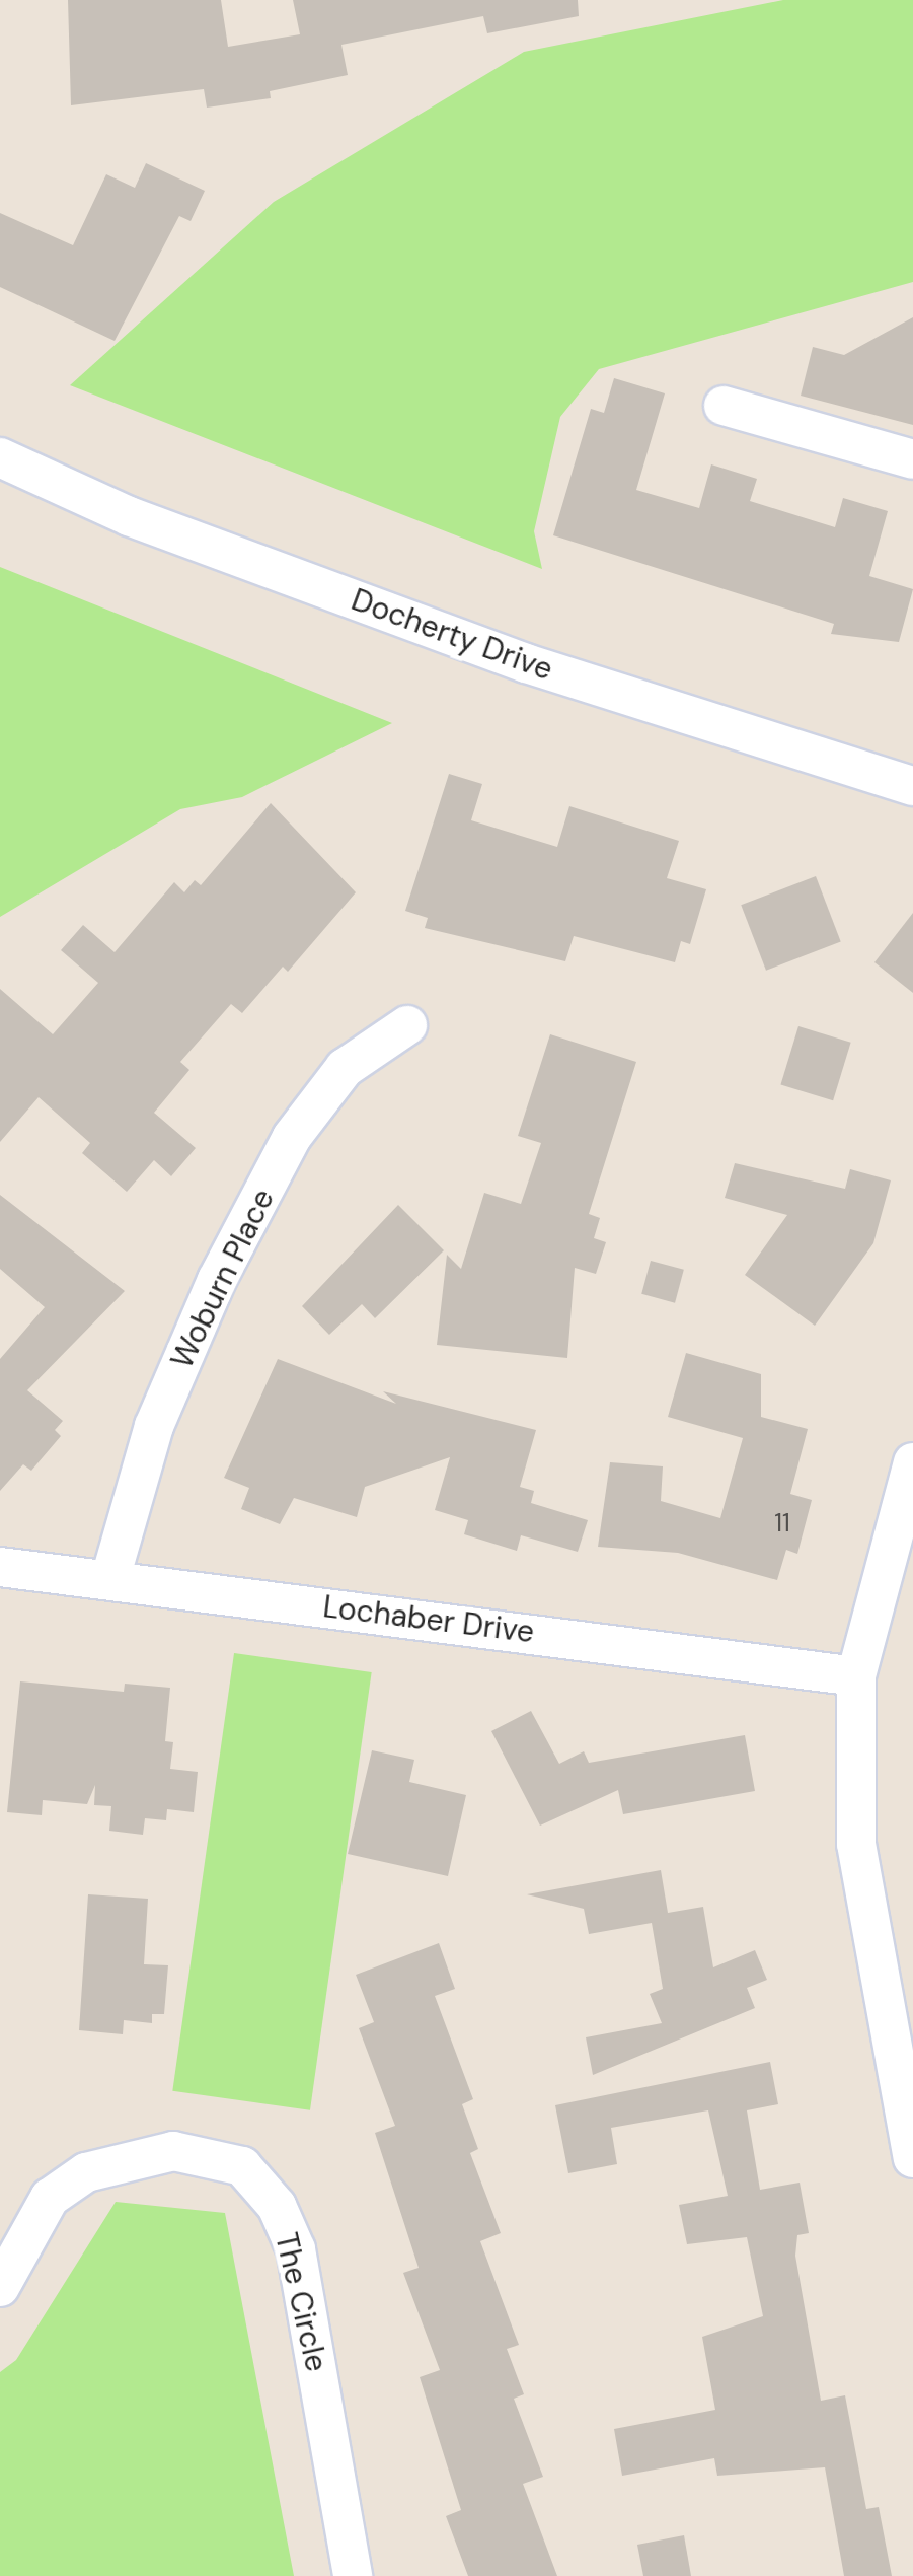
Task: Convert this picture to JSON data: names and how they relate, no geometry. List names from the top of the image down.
{
  "streets": {
    "street": [
      "Docherty Drive",
      "Woburn Place",
      "Lochaber Drive",
      "The Circle"
    ]
  },
  "crossings": [
    ["Woburn Place", "Lochaber Drive"]
  ],
  "house_numbers": ["11"]
}
